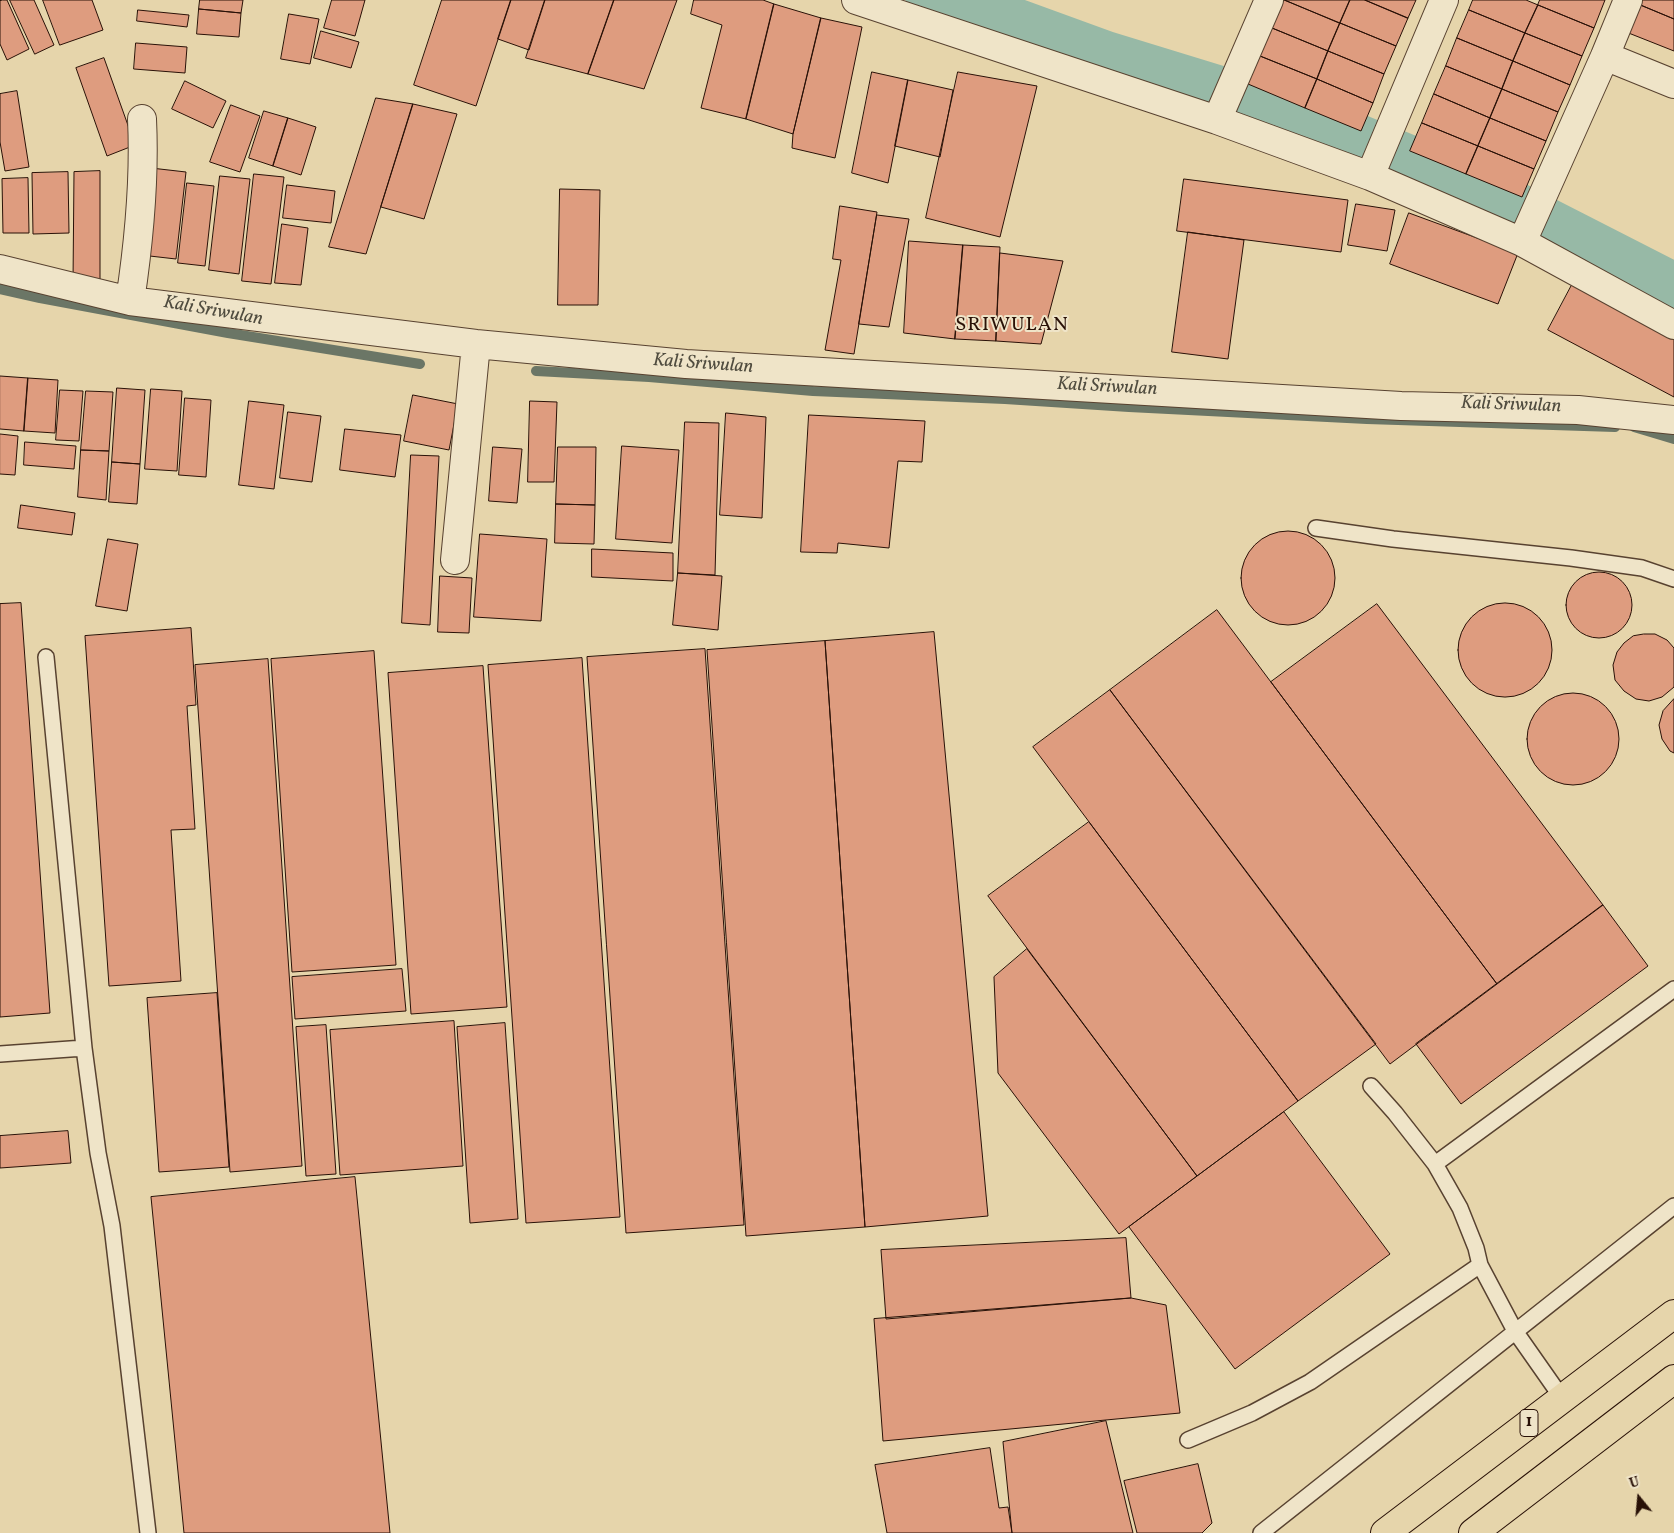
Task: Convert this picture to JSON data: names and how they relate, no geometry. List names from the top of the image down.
{
  "streets": {
    "highway": ["1"]
  },
  "districts": ["SRIWULAN"],
  "water": ["Kali Sriwulan"],
  "north": "top"
}
